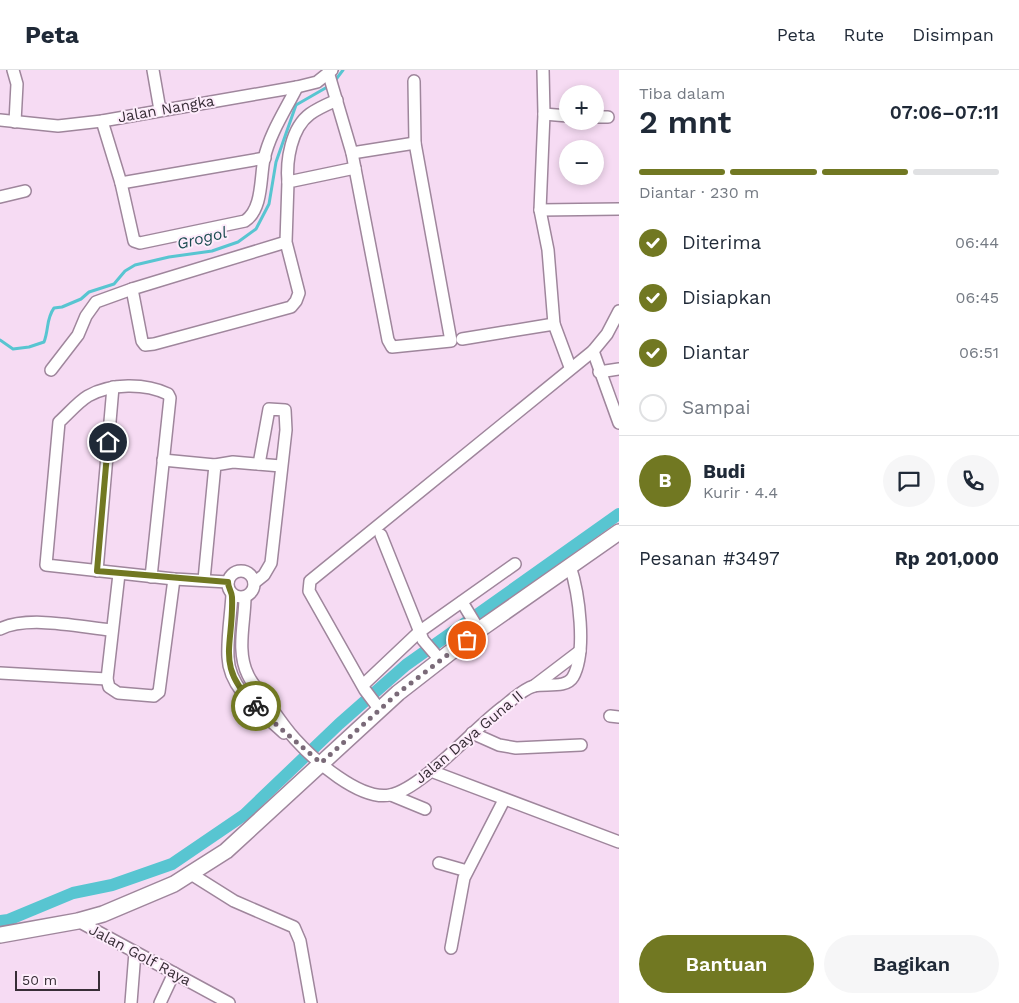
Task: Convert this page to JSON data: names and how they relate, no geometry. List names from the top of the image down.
{
  "streets": {
    "street": ["Jalan Nangka", "Jalan Daya Guna II", "Jalan Golf Raya"]
  },
  "water": ["Grogol"],
  "scale_bar": "50 m",
  "page": {
    "header": "Peta",
    "nav": ["Peta", "Rute", "Disimpan"],
    "heading": ["2 mnt", "Tiba dalam", "07:06–07:11"],
    "panel": [
      "Budi",
      "Kurir · 4.4",
      "Pesanan #3497",
      "Rp 201,000"
    ],
    "map_buttons": ["+", "−"],
    "bar": "Diantar · 230 m",
    "list": [
      ["Diterima", "06:44"],
      ["Disiapkan", "06:45"],
      ["Diantar", "06:51"],
      "Sampai"
    ],
    "round": "B",
    "buttons": ["Bantuan", "Bagikan"],
    "scale": "50 m"
  }
}
